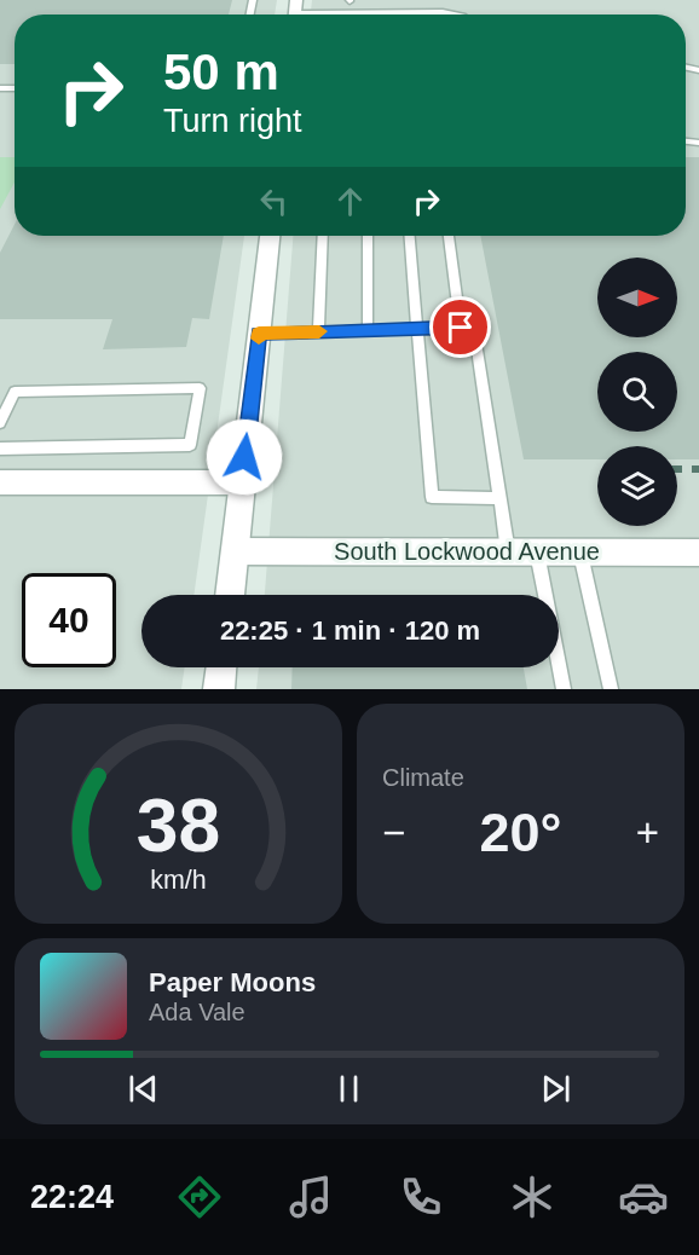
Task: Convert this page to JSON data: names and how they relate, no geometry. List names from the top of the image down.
{
  "streets": {
    "street": ["South Lockwood Avenue"]
  },
  "north": "right",
  "page": {
    "turn": ["50 m", "Turn right"],
    "limit": "40",
    "trip": "22:25 · 1 min · 120 m",
    "tile": "Climate",
    "heat": ["−", "20°", "+"],
    "song": ["Paper Moons", "Ada Vale"],
    "tabs": "22:24",
    "gauge": ["38", "km/h"]
  }
}
